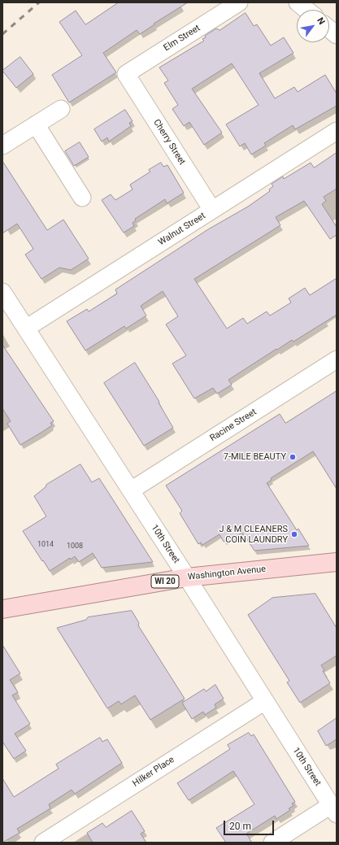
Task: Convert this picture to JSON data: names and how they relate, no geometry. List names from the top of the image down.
{
  "streets": {
    "main road": ["Washington Avenue", "WI 20"],
    "street": [
      "Elm Street",
      "Cherry Street",
      "Walnut Street",
      "Racine Street",
      "10th Street",
      "Hilker Place"
    ]
  },
  "crossings": [
    ["Elm Street", "Cherry Street"],
    ["Cherry Street", "Walnut Street"],
    ["Walnut Street", "10th Street"],
    ["Racine Street", "10th Street"],
    ["10th Street", "Washington Avenue"],
    ["10th Street", "Hilker Place"]
  ],
  "places": ["7-MILE BEAUTY", "J & M CLEANERS COIN LAUNDRY"],
  "house_numbers": ["1014", "1008"],
  "scale_bar": "20 m",
  "north": "top right"
}
